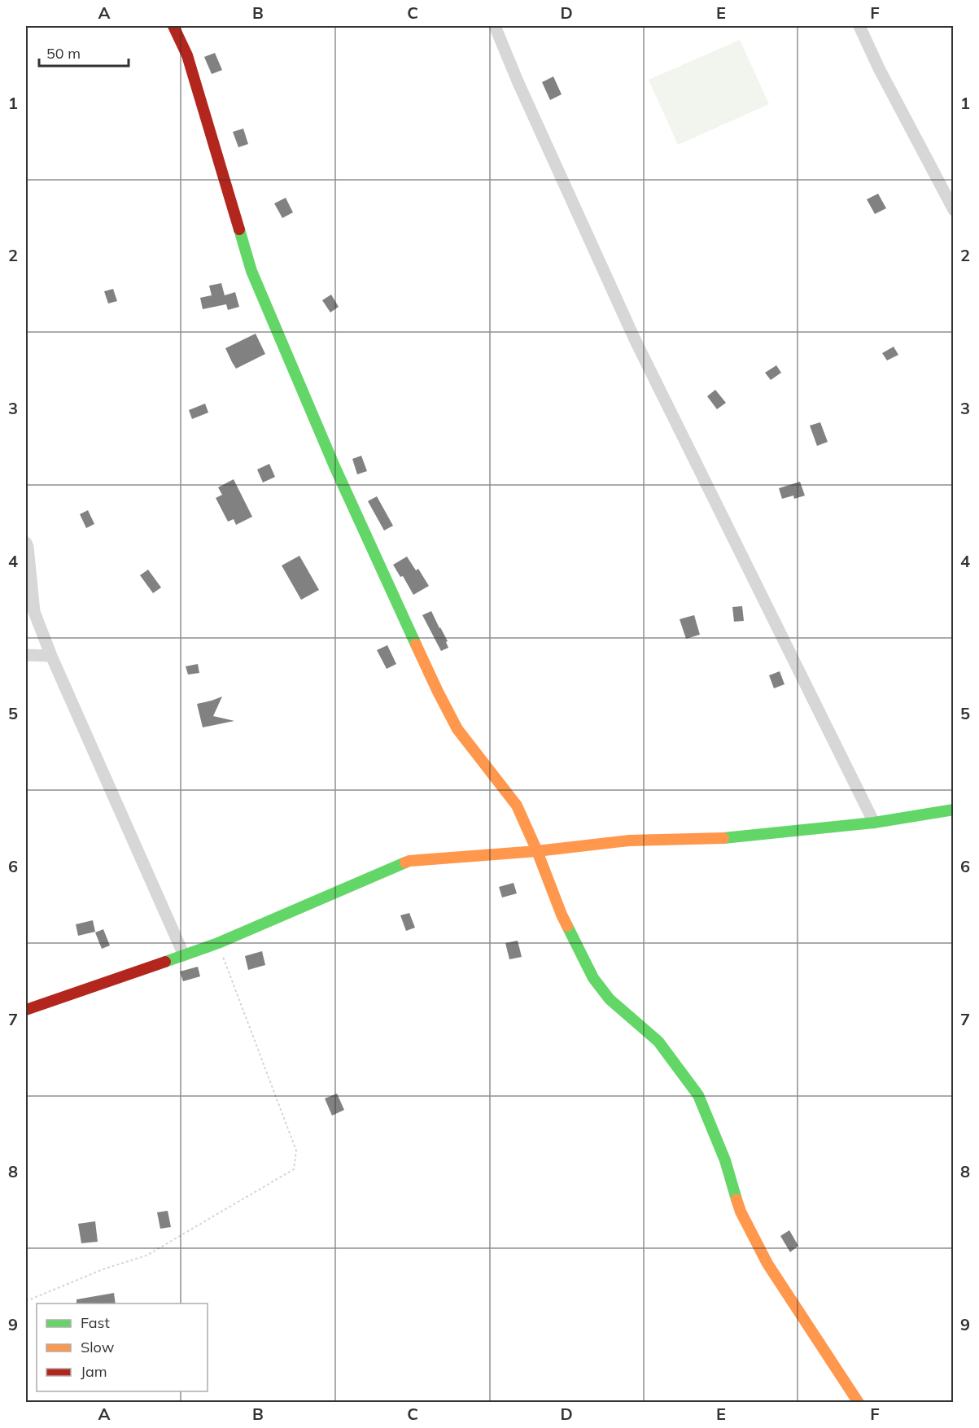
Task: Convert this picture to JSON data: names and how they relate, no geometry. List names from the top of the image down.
{
  "legend": ["Fast", "Slow", "Jam"],
  "scale_bar": "50 m",
  "grid": {
    "columns": [
      "A",
      "B",
      "C",
      "D",
      "E",
      "F"
    ],
    "rows": [
      "1",
      "2",
      "3",
      "4",
      "5",
      "6",
      "7",
      "8",
      "9"
    ]
  }
}
